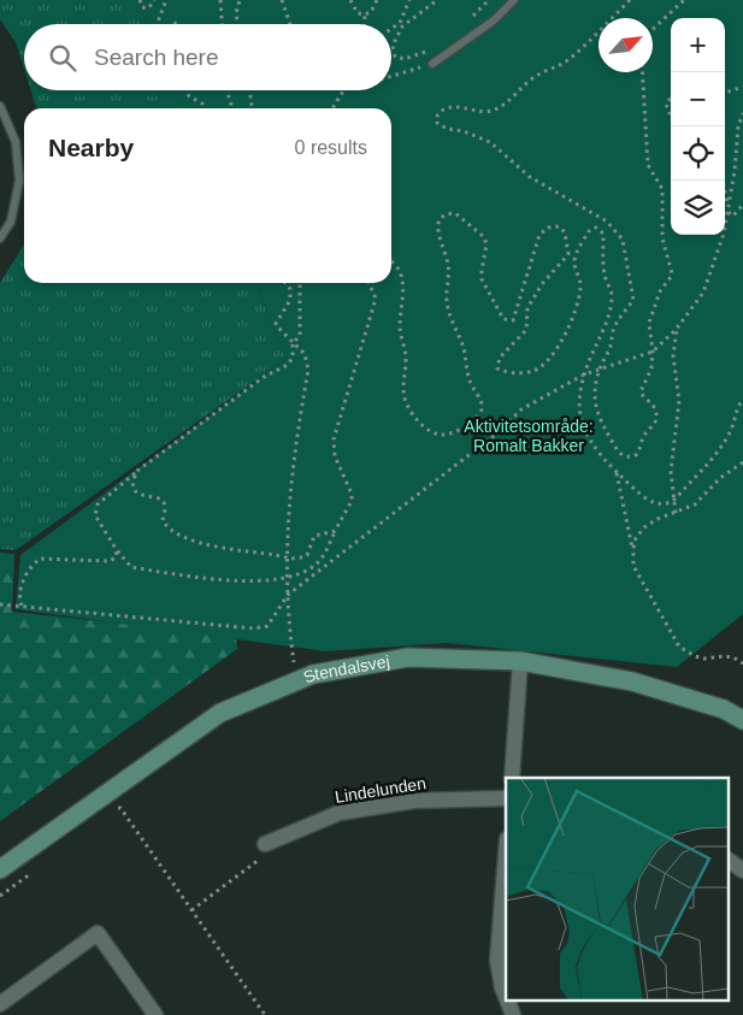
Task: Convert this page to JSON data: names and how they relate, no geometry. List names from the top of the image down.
{
  "streets": {
    "street": ["Stendalsvej", "Lindelunden"]
  },
  "parks": ["Aktivitetsområde: Romalt Bakker"],
  "north": "top right",
  "page": {
    "map_buttons": ["+", "−"],
    "search": "Search here",
    "heading": ["Nearby", "0 results"]
  }
}
